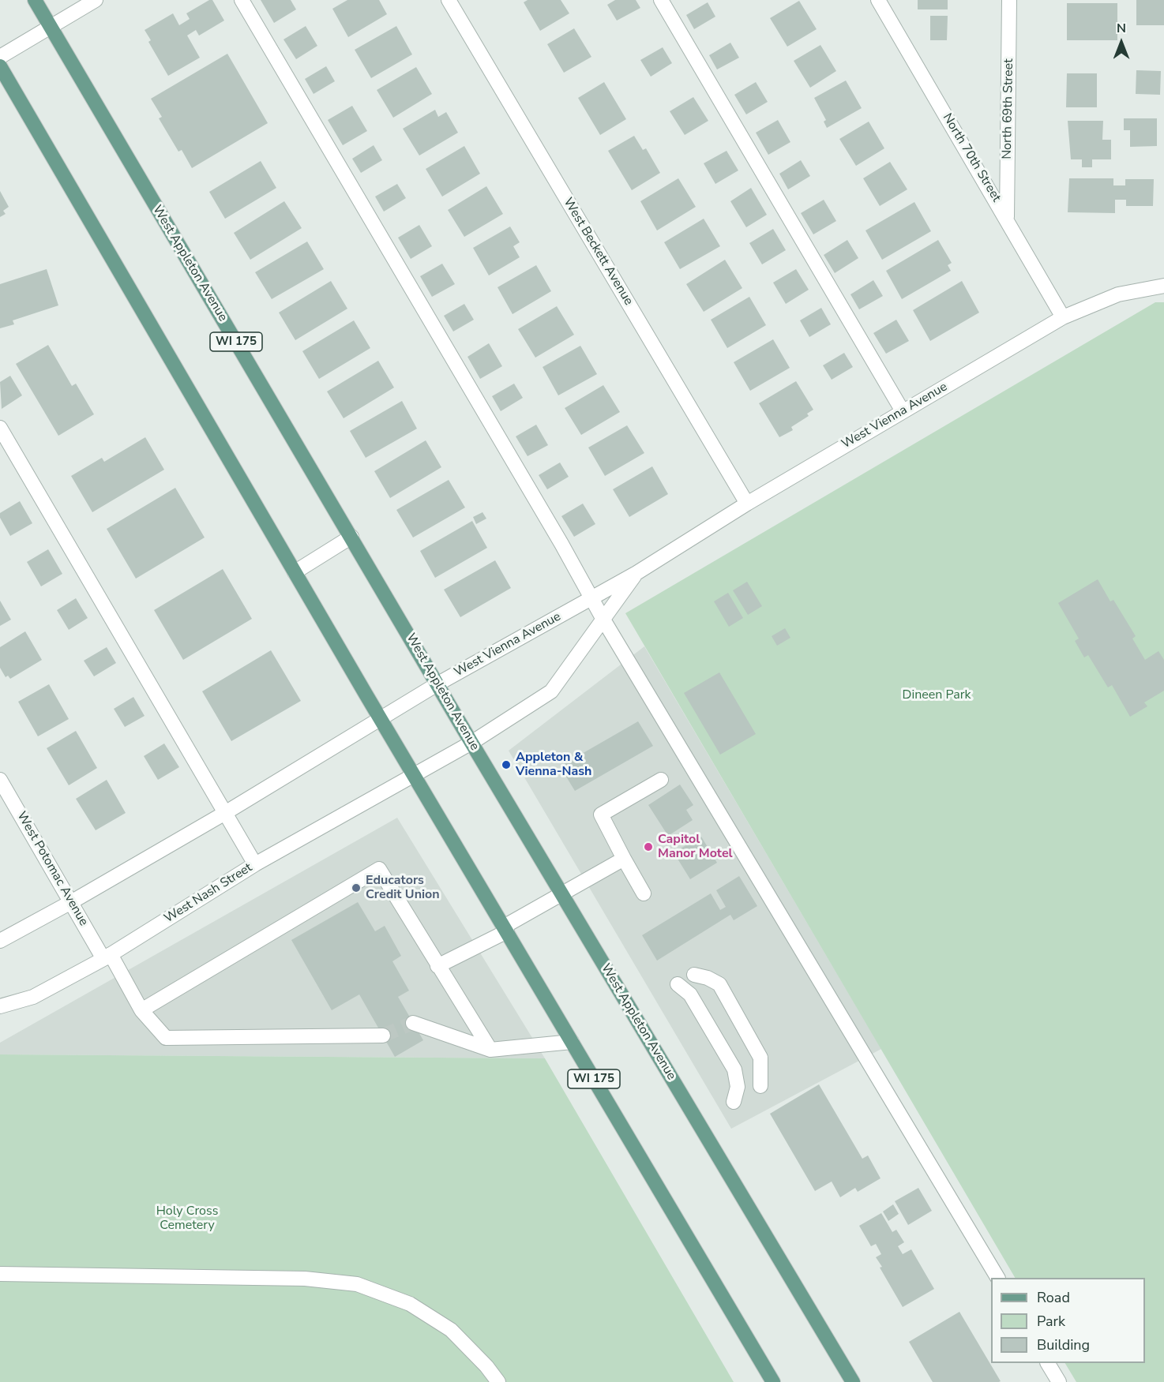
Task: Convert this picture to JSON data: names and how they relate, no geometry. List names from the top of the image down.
{
  "streets": {
    "main road": ["West Appleton Avenue", "WI 175"],
    "street": [
      "North 69th Street",
      "North 70th Street",
      "West Beckett Avenue",
      "West Vienna Avenue",
      "West Potomac Avenue",
      "West Nash Street"
    ]
  },
  "crossings": [
    ["North 69th Street", "North 70th Street"],
    ["North 70th Street", "West Vienna Avenue"],
    ["West Beckett Avenue", "West Vienna Avenue"],
    ["West Appleton Avenue", "West Vienna Avenue"],
    ["WI 175", "West Vienna Avenue"],
    ["WI 175", "West Nash Street"],
    ["West Vienna Avenue", "West Nash Street"],
    ["West Potomac Avenue", "West Nash Street"]
  ],
  "parks": ["Dineen Park", "Holy Cross Cemetery"],
  "places": ["Appleton & Vienna-Nash", "Capitol Manor Motel", "Educators Credit Union"],
  "legend": ["Road", "Park", "Building"],
  "north": "top"
}
